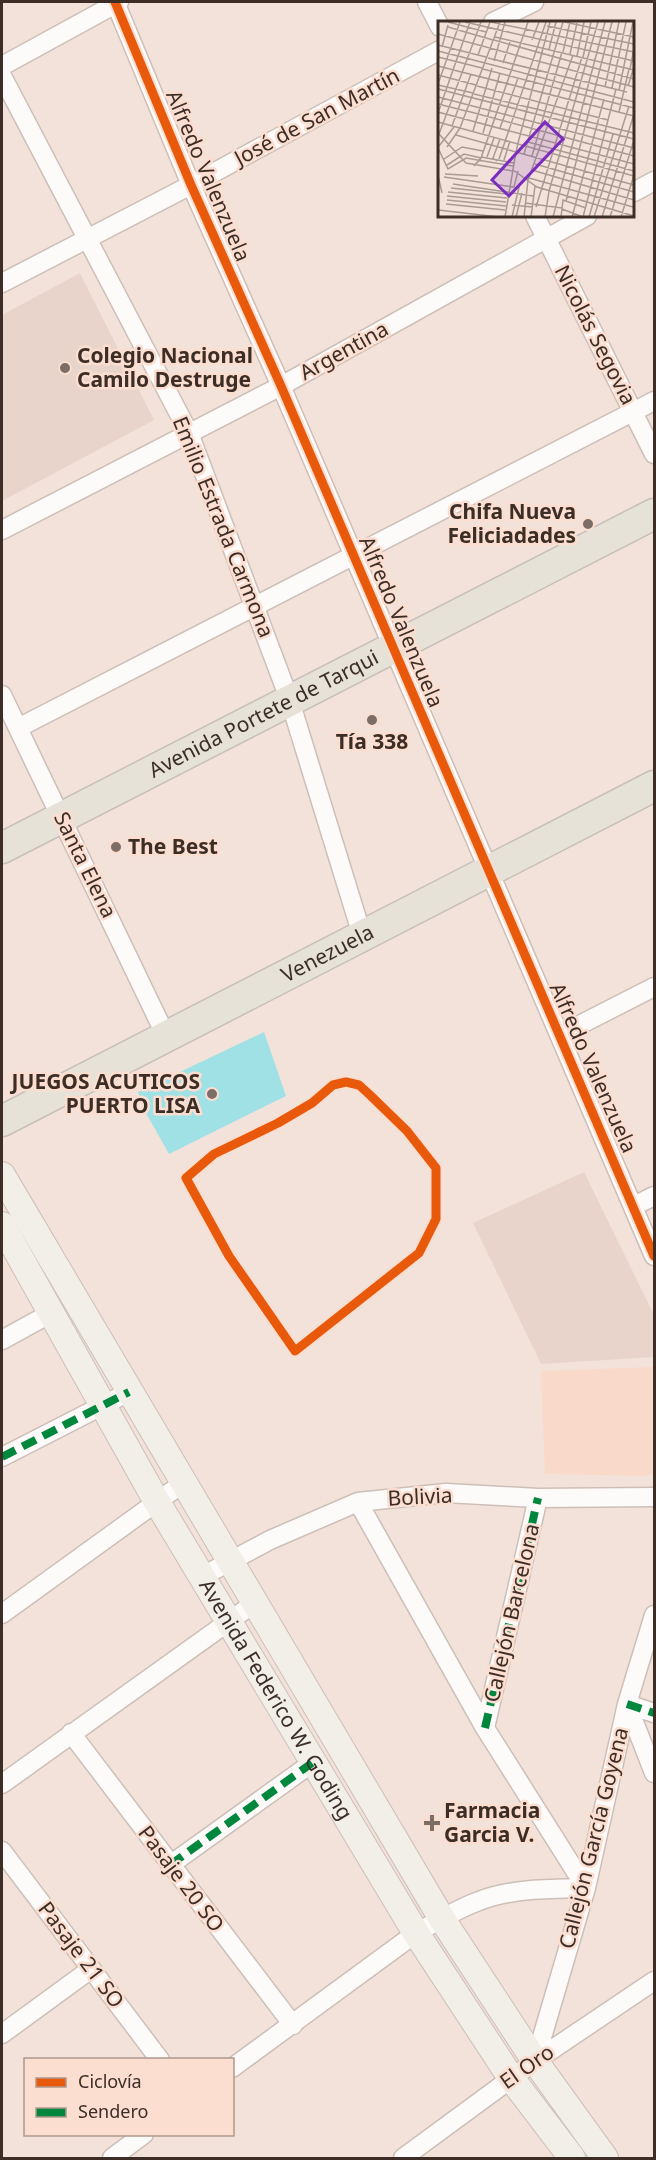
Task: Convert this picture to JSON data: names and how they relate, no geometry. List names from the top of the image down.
{
  "streets": {
    "main road": ["Avenida Portete de Tarqui", "Venezuela"],
    "street": [
      "José de San Martín",
      "Alfredo Valenzuela",
      "Nicolás Segovia",
      "Argentina",
      "Emilio Estrada Carmona",
      "Santa Elena",
      "Bolivia",
      "Callejón Barcelona",
      "Avenida Federico W. Goding",
      "Callejón García Goyena",
      "Pasaje 20 SO",
      "Pasaje 21 SO",
      "El Oro"
    ]
  },
  "crossings": [
    ["José de San Martín", "Alfredo Valenzuela"],
    ["José de San Martín", "Emilio Estrada Carmona"],
    ["Alfredo Valenzuela", "Argentina"],
    ["Alfredo Valenzuela", "Avenida Portete de Tarqui"],
    ["Alfredo Valenzuela", "Venezuela"],
    ["Nicolás Segovia", "Argentina"],
    ["Argentina", "Emilio Estrada Carmona"],
    ["Emilio Estrada Carmona", "Avenida Portete de Tarqui"],
    ["Emilio Estrada Carmona", "Venezuela"],
    ["Avenida Portete de Tarqui", "Santa Elena"],
    ["Santa Elena", "Venezuela"],
    ["Bolivia", "Callejón Barcelona"],
    ["Bolivia", "Avenida Federico W. Goding"],
    ["Avenida Federico W. Goding", "Callejón García Goyena"],
    ["Avenida Federico W. Goding", "El Oro"],
    ["Callejón García Goyena", "El Oro"]
  ],
  "places": {
    "other": [
      "Colegio Nacional Camilo Destruge",
      "Chifa Nueva Feliciadades",
      "Tía 338",
      "The Best",
      "JUEGOS ACUTICOS PUERTO LISA"
    ],
    "health": ["Farmacia Garcia V."]
  },
  "legend": ["Ciclovía", "Sendero"]
}
